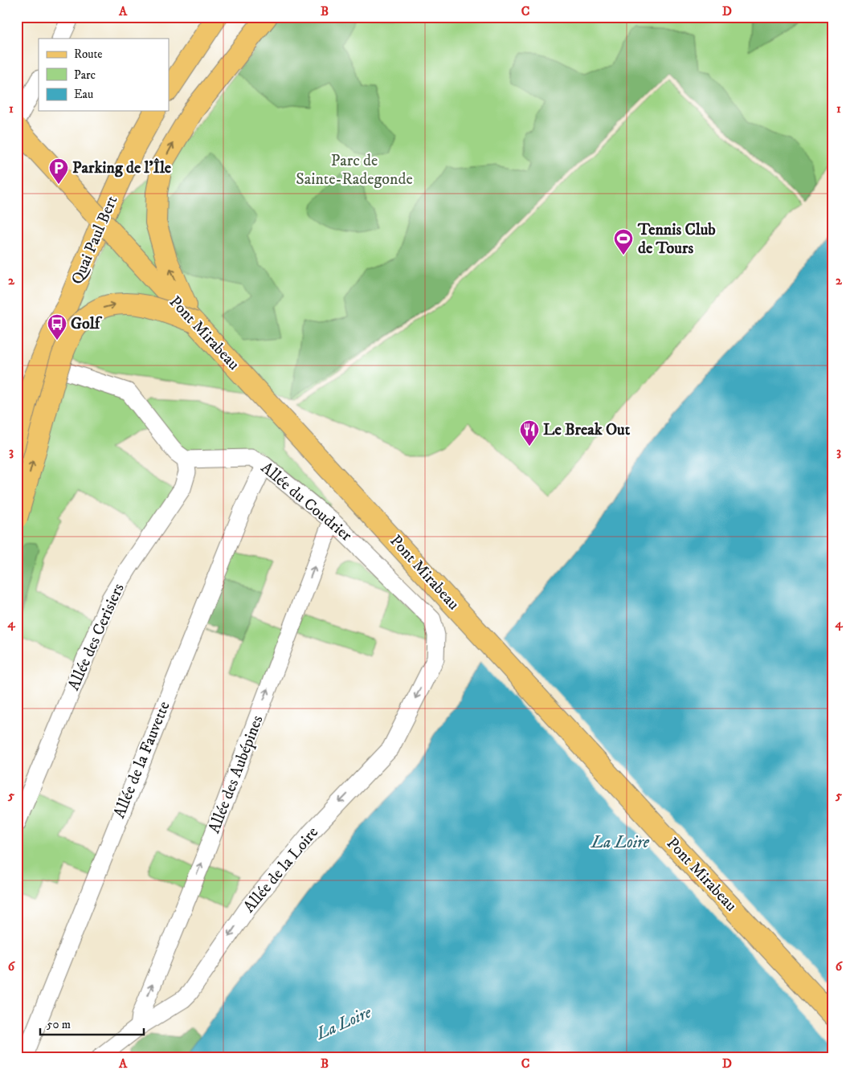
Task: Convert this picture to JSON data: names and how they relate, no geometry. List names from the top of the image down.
{
  "streets": {
    "main road": ["Quai Paul Bert", "Pont Mirabeau"],
    "street": [
      "Allée du Coudrier",
      "Allée des Cerisiers",
      "Allée de la Fauvette",
      "Allée des Aubépines",
      "Allée de la Loire"
    ]
  },
  "crossings": [
    ["Allée du Coudrier", "Allée des Cerisiers"],
    ["Allée du Coudrier", "Allée de la Fauvette"],
    ["Allée du Coudrier", "Allée des Aubépines"],
    ["Allée du Coudrier", "Allée de la Loire"],
    ["Allée des Aubépines", "Allée de la Loire"]
  ],
  "one_way": ["Allée des Aubépines", "Allée de la Loire"],
  "water": ["La Loire"],
  "parks": ["Parc de Sainte-Radegonde"],
  "places": {
    "parking": ["Parking de l'Île"],
    "sports": ["Tennis Club de Tours"],
    "bus stop": ["Golf"],
    "restaurant": ["Le Break Out"]
  },
  "legend": ["Route", "Parc", "Eau"],
  "scale_bar": "50 m",
  "grid": {
    "columns": [
      "A",
      "B",
      "C",
      "D"
    ],
    "rows": [
      "1",
      "2",
      "3",
      "4",
      "5",
      "6"
    ]
  }
}
